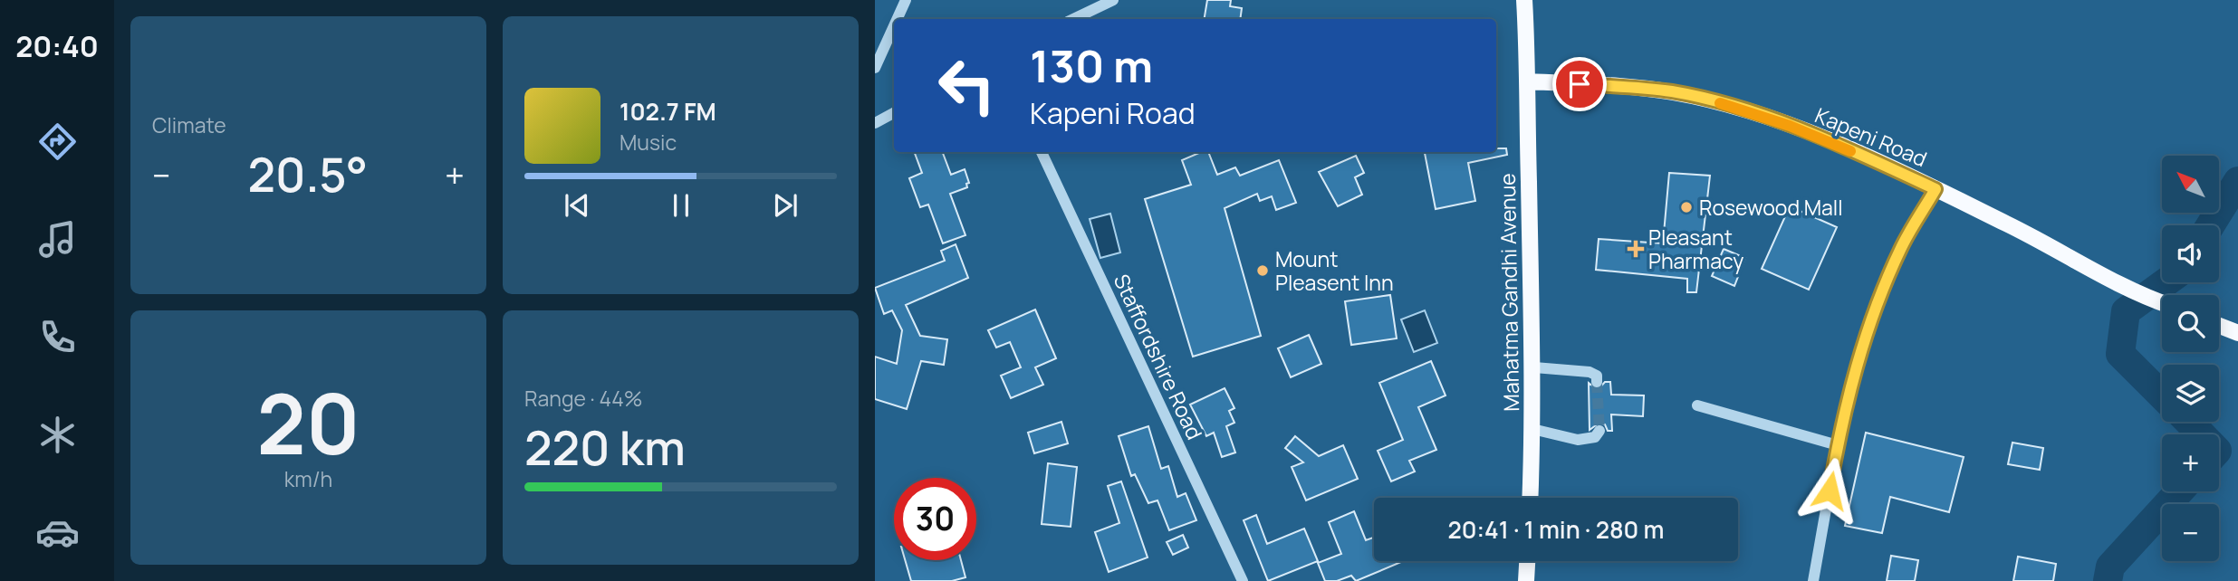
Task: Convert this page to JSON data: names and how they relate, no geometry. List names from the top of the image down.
{
  "streets": {
    "main road": ["Kapeni Road", "Mahatma Gandhi Avenue"],
    "street": ["Staffordshire Road"]
  },
  "crossings": [
    ["Kapeni Road", "Mahatma Gandhi Avenue"]
  ],
  "places": {
    "other": ["Rosewood Mall", "Mount Pleasent Inn"],
    "health": ["Pleasant Pharmacy"]
  },
  "north": "top left",
  "page": {
    "tabs": "20:40",
    "tile": [
      "Climate",
      ["20", "km/h"],
      ["Range · 44%", "220 km"]
    ],
    "turn": ["130 m", "Kapeni Road"],
    "song": ["102.7 FM", "Music"],
    "heat": ["−", "20.5°", "+"],
    "map_buttons": ["+", "−"],
    "limit": "30",
    "trip": "20:41 · 1 min · 280 m"
  }
}
